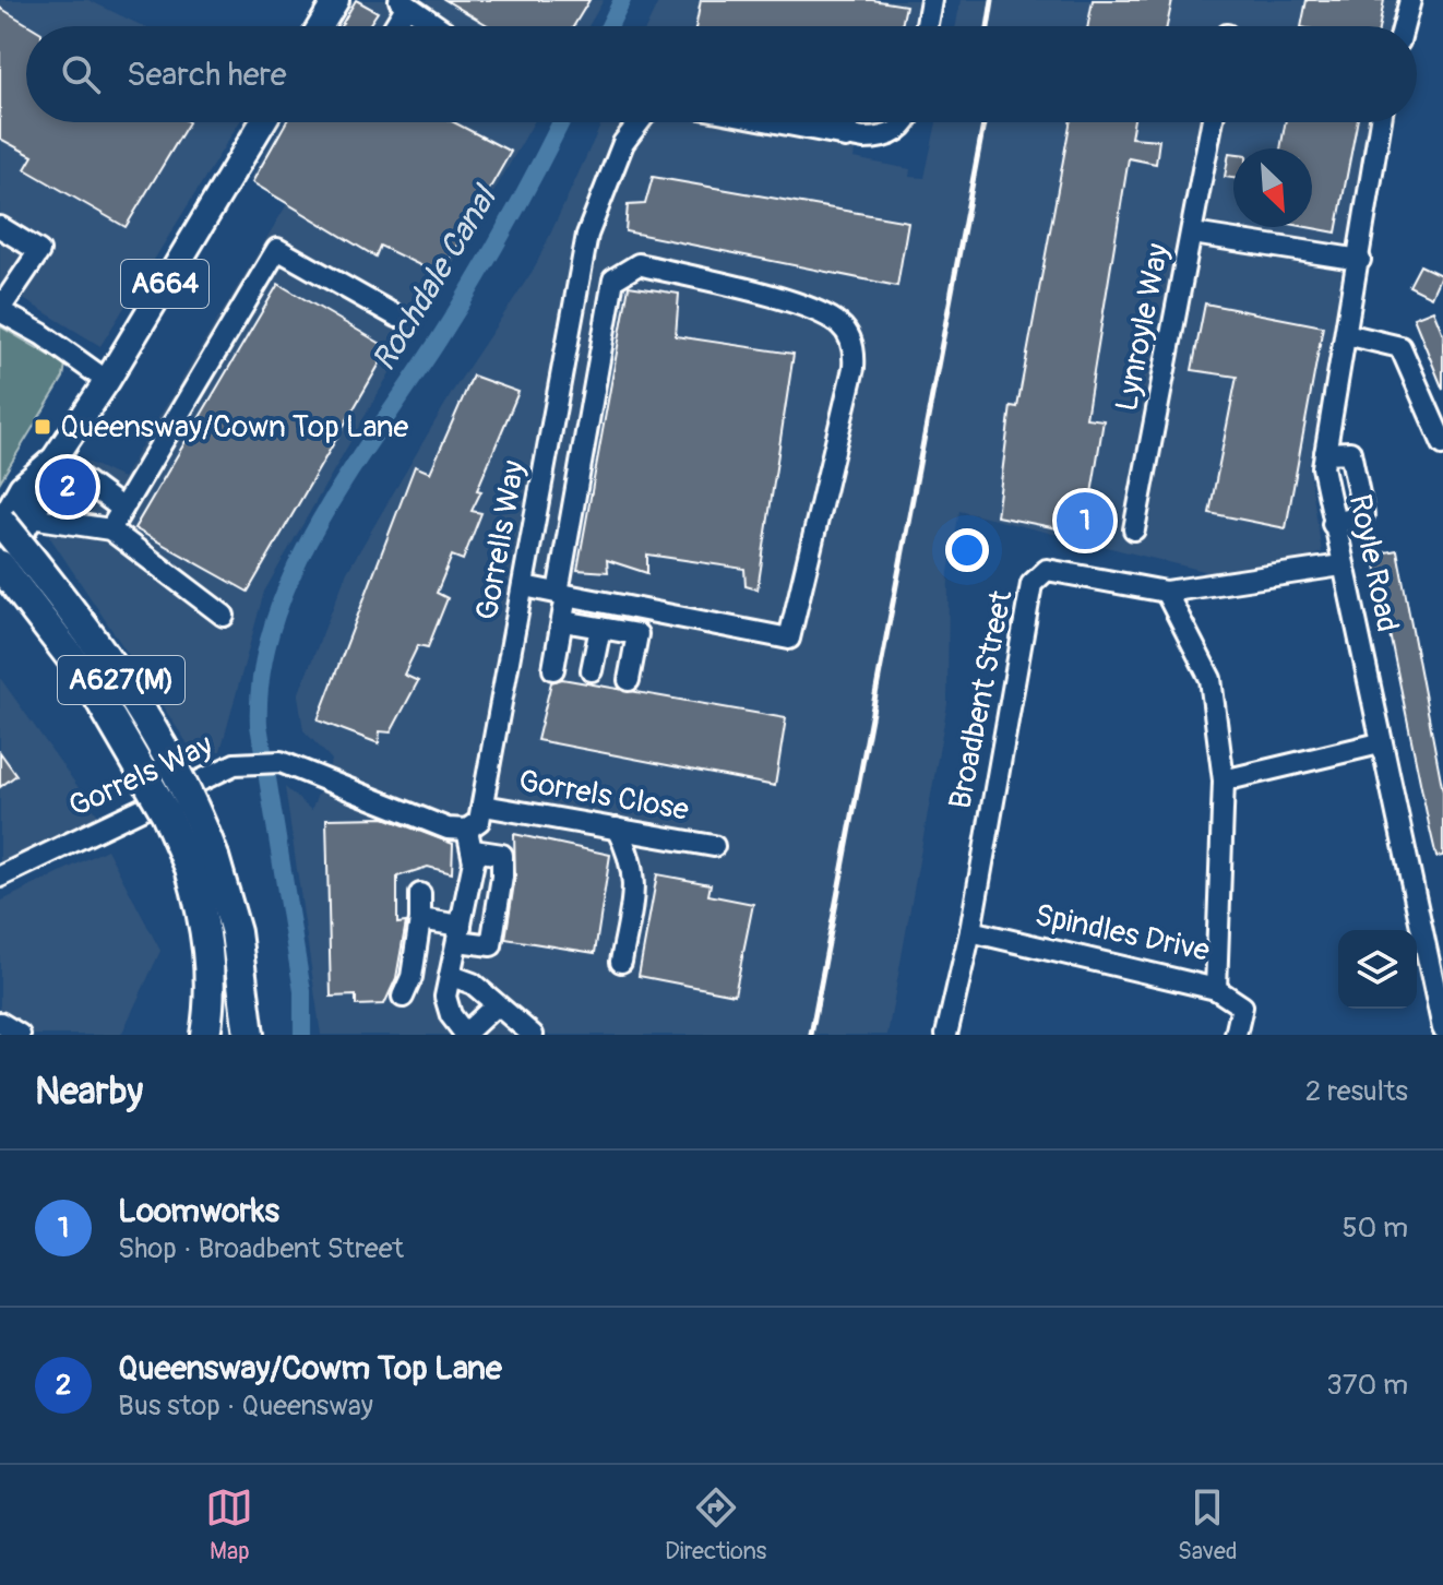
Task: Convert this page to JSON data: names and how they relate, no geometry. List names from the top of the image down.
{
  "streets": {
    "highway": ["A627(M)"],
    "main road": ["A664"],
    "street": [
      "Lynroyle Way",
      "Gorrells Way",
      "Royle Road",
      "Broadbent Street",
      "Gorrels Way",
      "Gorrels Close",
      "Spindles Drive"
    ]
  },
  "crossings": [
    ["A664", "A627(M)"],
    ["Lynroyle Way", "Royle Road"],
    ["Gorrells Way", "Gorrels Way"],
    ["Gorrells Way", "Gorrels Close"],
    ["Royle Road", "Broadbent Street"],
    ["Broadbent Street", "Spindles Drive"]
  ],
  "water": ["Rochdale Canal"],
  "places": {
    "transit": ["Queensway/Cown Top Lane"]
  },
  "north": "bottom right",
  "page": {
    "search": "Search here",
    "pins": ["2", "1"],
    "heading": ["Nearby", "2 results"],
    "list": [
      {
        "mark": "1",
        "name": "Loomworks",
        "note": "Shop · Broadbent Street",
        "value": "50 m"
      },
      {
        "mark": "2",
        "name": "Queensway/Cowm Top Lane",
        "note": "Bus stop · Queensway",
        "value": "370 m"
      }
    ],
    "nav": ["Map", "Directions", "Saved"]
  }
}
